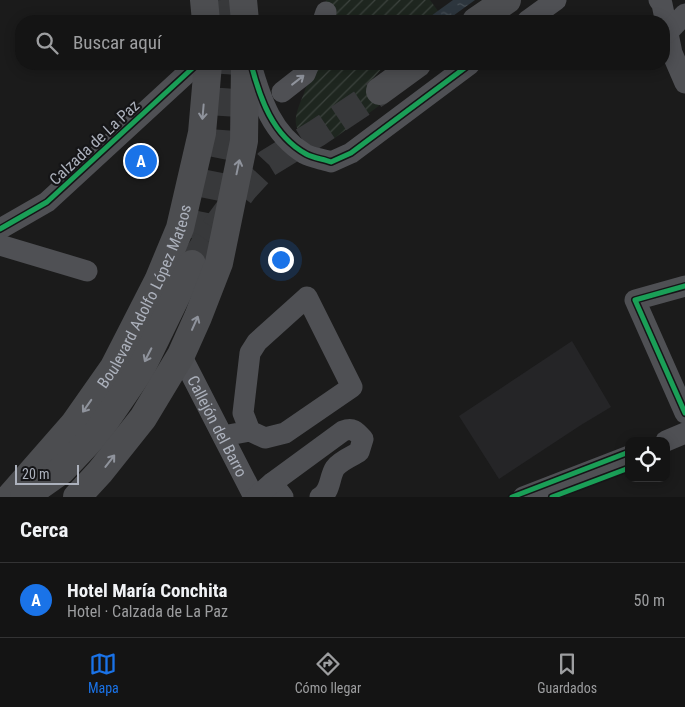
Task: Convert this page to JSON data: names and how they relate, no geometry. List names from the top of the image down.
{
  "streets": {
    "main road": ["Boulevard Adolfo López Mateos"],
    "street": ["Calzada de La Paz", "Callejón del Barro"]
  },
  "scale_bar": "20 m",
  "page": {
    "search": "Buscar aquí",
    "pins": "A",
    "scale": "20 m",
    "heading": "Cerca",
    "list": [
      {
        "mark": "A",
        "name": "Hotel María Conchita",
        "note": "Hotel · Calzada de La Paz",
        "value": "50 m"
      }
    ],
    "nav": ["Mapa", "Cómo llegar", "Guardados"]
  }
}
